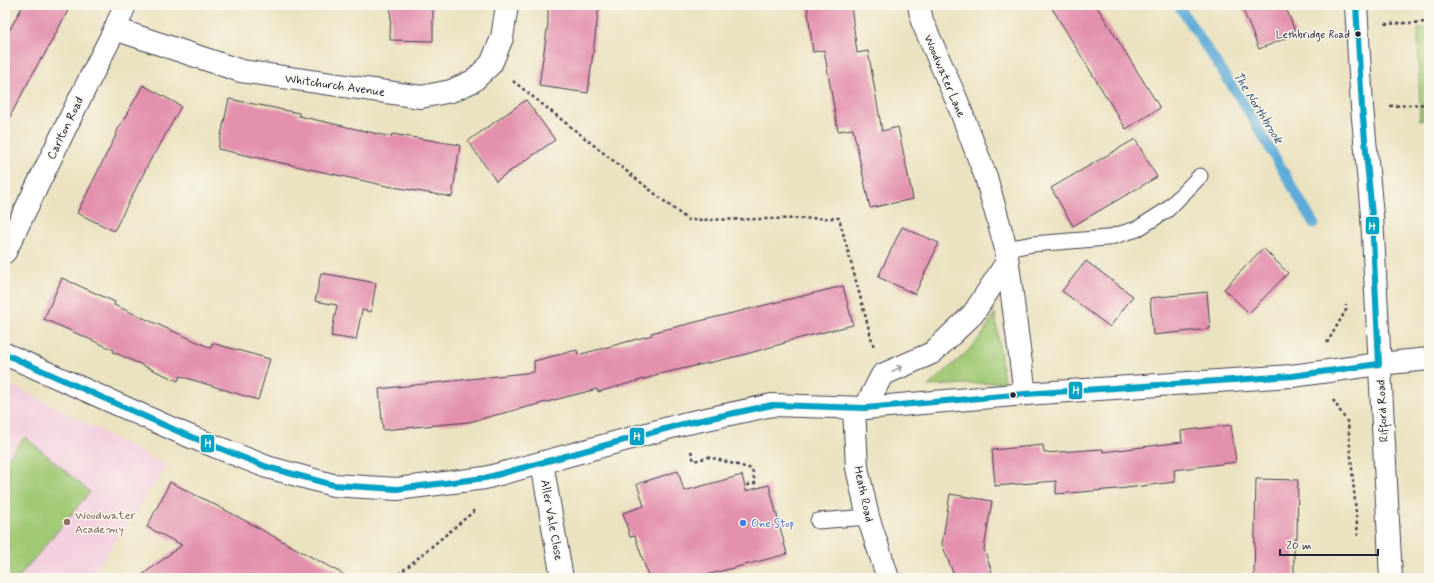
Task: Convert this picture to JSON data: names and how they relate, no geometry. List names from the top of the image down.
{
  "streets": {
    "street": [
      "Woodwater Lane",
      "Whitchurch Avenue",
      "Carlton Road",
      "Rifford Road",
      "Heath Road",
      "Aller Vale Close"
    ]
  },
  "crossings": [
    ["Whitchurch Avenue", "Carlton Road"]
  ],
  "water": ["The Northbrook"],
  "places": ["Lethbridge Road", "Woodwater Academy", "One Stop"],
  "lines": ["transit line H"],
  "scale_bar": "20 m"
}
